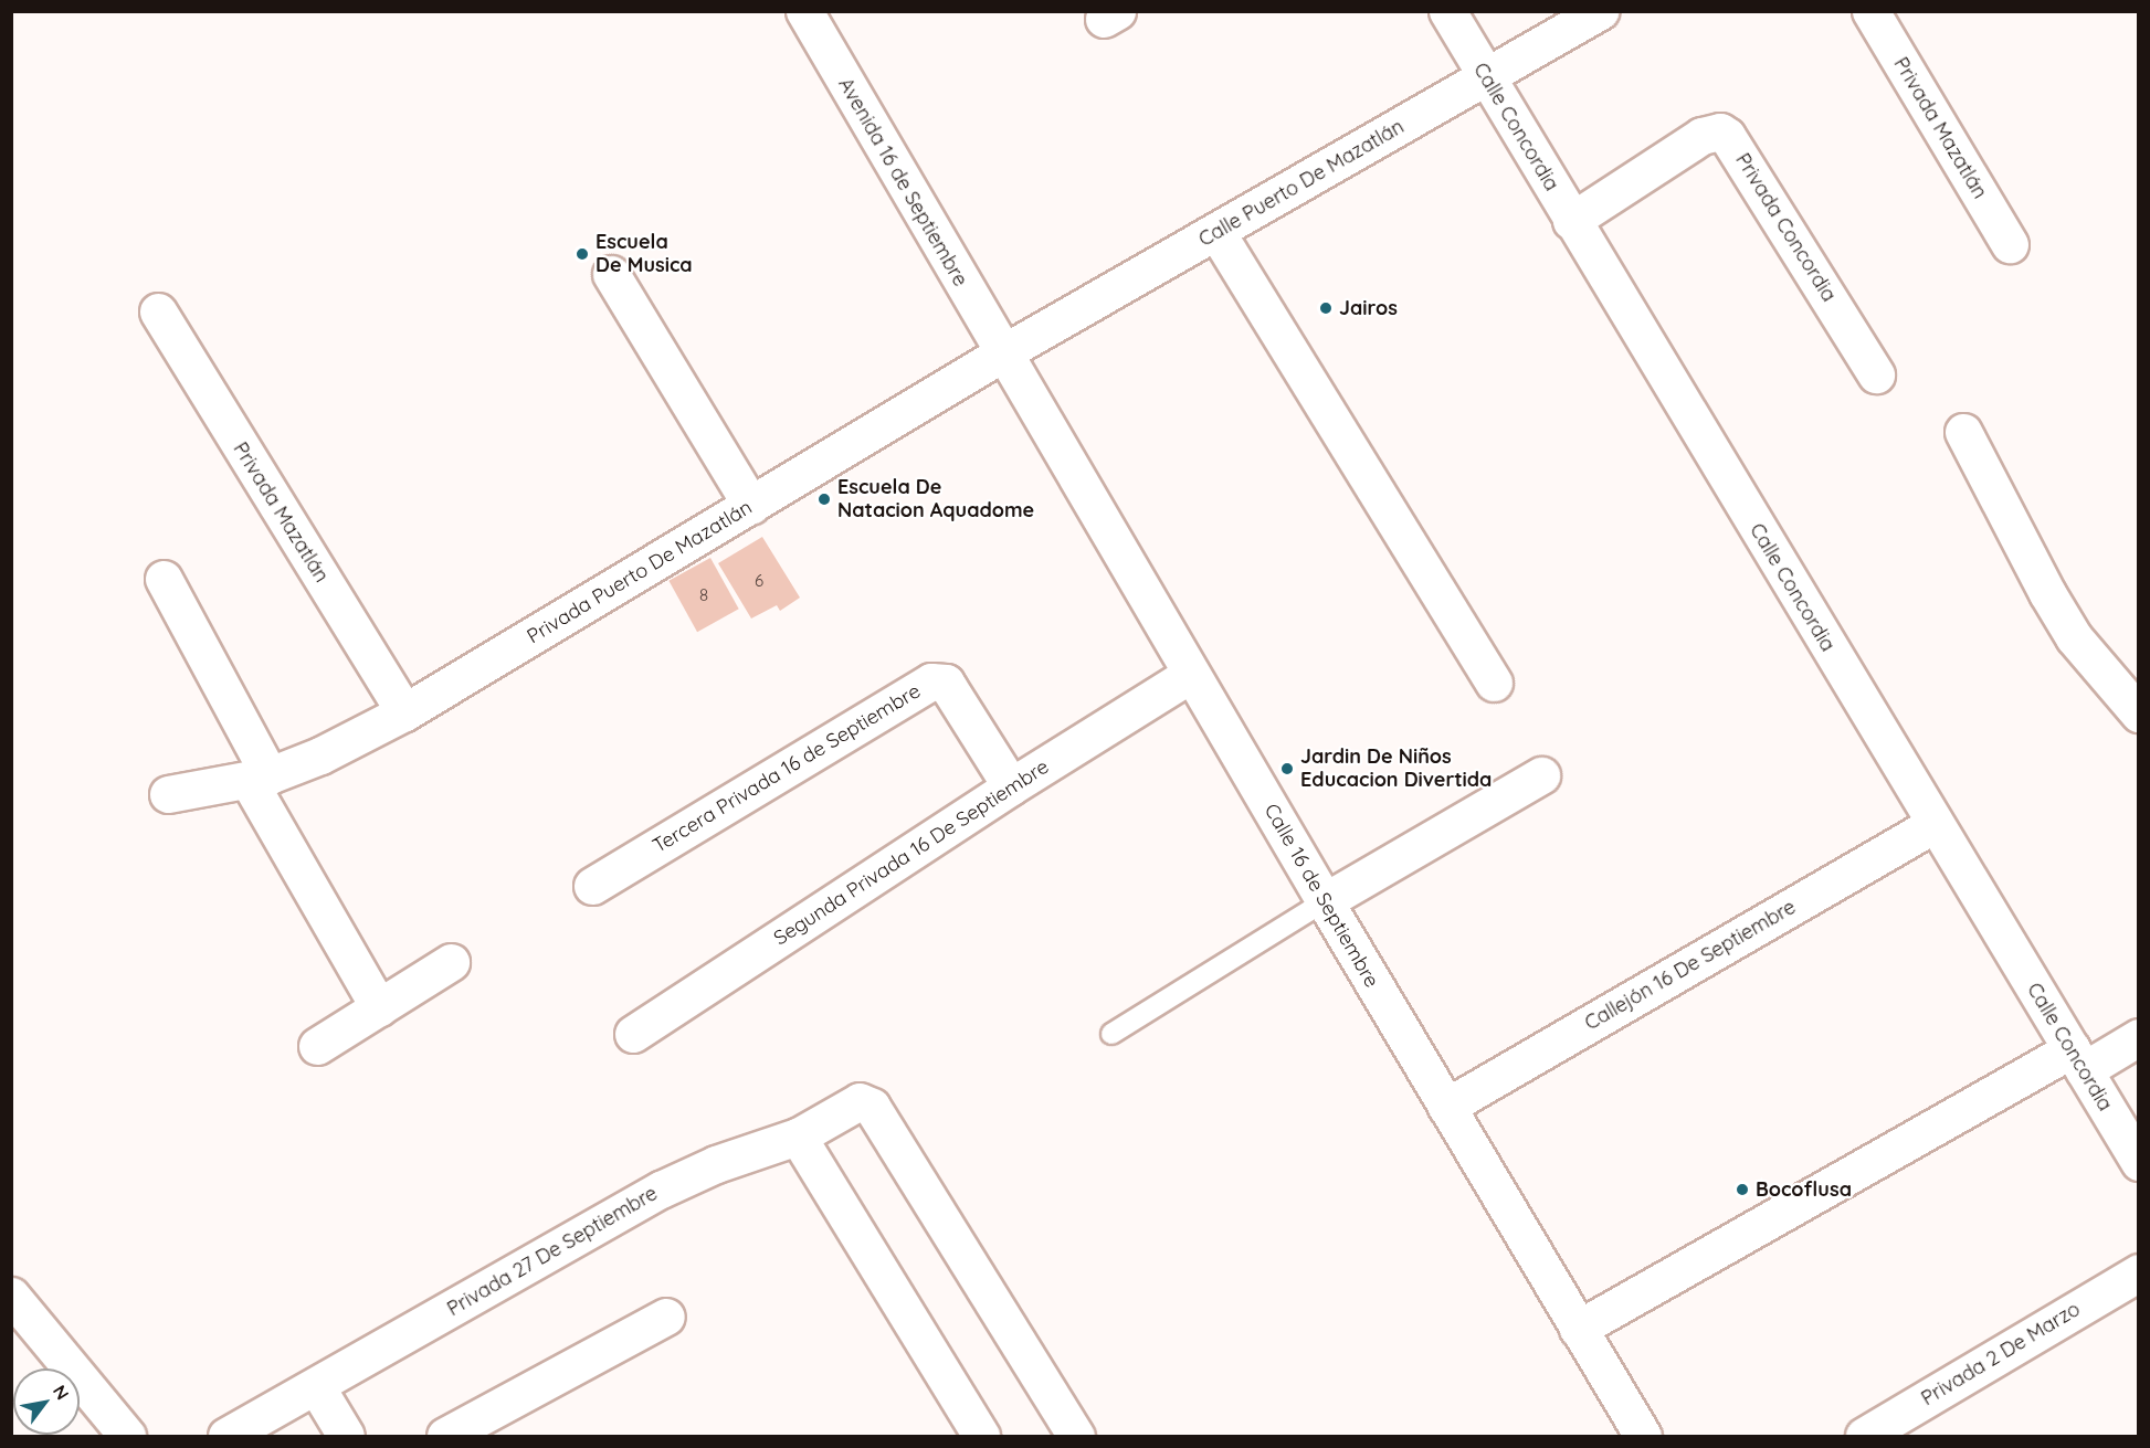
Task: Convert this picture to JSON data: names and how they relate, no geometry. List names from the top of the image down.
{
  "streets": {
    "street": [
      "Calle Concordia",
      "Privada Mazatlán",
      "Avenida 16 de Septiembre",
      "Calle Puerto De Mazatlán",
      "Privada Concordia",
      "Privada Puerto De Mazatlán",
      "Tercera Privada 16 de Septiembre",
      "Segunda Privada 16 De Septiembre",
      "Calle 16 de Septiembre",
      "Callejón 16 De Septiembre",
      "Privada 27 De Septiembre",
      "Privada 2 De Marzo"
    ]
  },
  "crossings": [
    ["Calle Concordia", "Calle Puerto De Mazatlán"],
    ["Calle Concordia", "Privada Concordia"],
    ["Calle Concordia", "Callejón 16 De Septiembre"],
    ["Privada Mazatlán", "Privada Puerto De Mazatlán"],
    ["Avenida 16 de Septiembre", "Calle Puerto De Mazatlán"],
    ["Avenida 16 de Septiembre", "Privada Puerto De Mazatlán"],
    ["Avenida 16 de Septiembre", "Calle 16 de Septiembre"],
    ["Calle Puerto De Mazatlán", "Privada Puerto De Mazatlán"],
    ["Calle Puerto De Mazatlán", "Calle 16 de Septiembre"],
    ["Privada Puerto De Mazatlán", "Calle 16 de Septiembre"],
    ["Tercera Privada 16 de Septiembre", "Segunda Privada 16 De Septiembre"],
    ["Segunda Privada 16 De Septiembre", "Calle 16 de Septiembre"],
    ["Calle 16 de Septiembre", "Callejón 16 De Septiembre"]
  ],
  "places": [
    "Escuela De Musica",
    "Jairos",
    "Escuela De Natacion Aquadome",
    "Jardin De Niños Educacion Divertida",
    "Bocoflusa"
  ],
  "house_numbers": ["6", "8"],
  "north": "top right"
}
